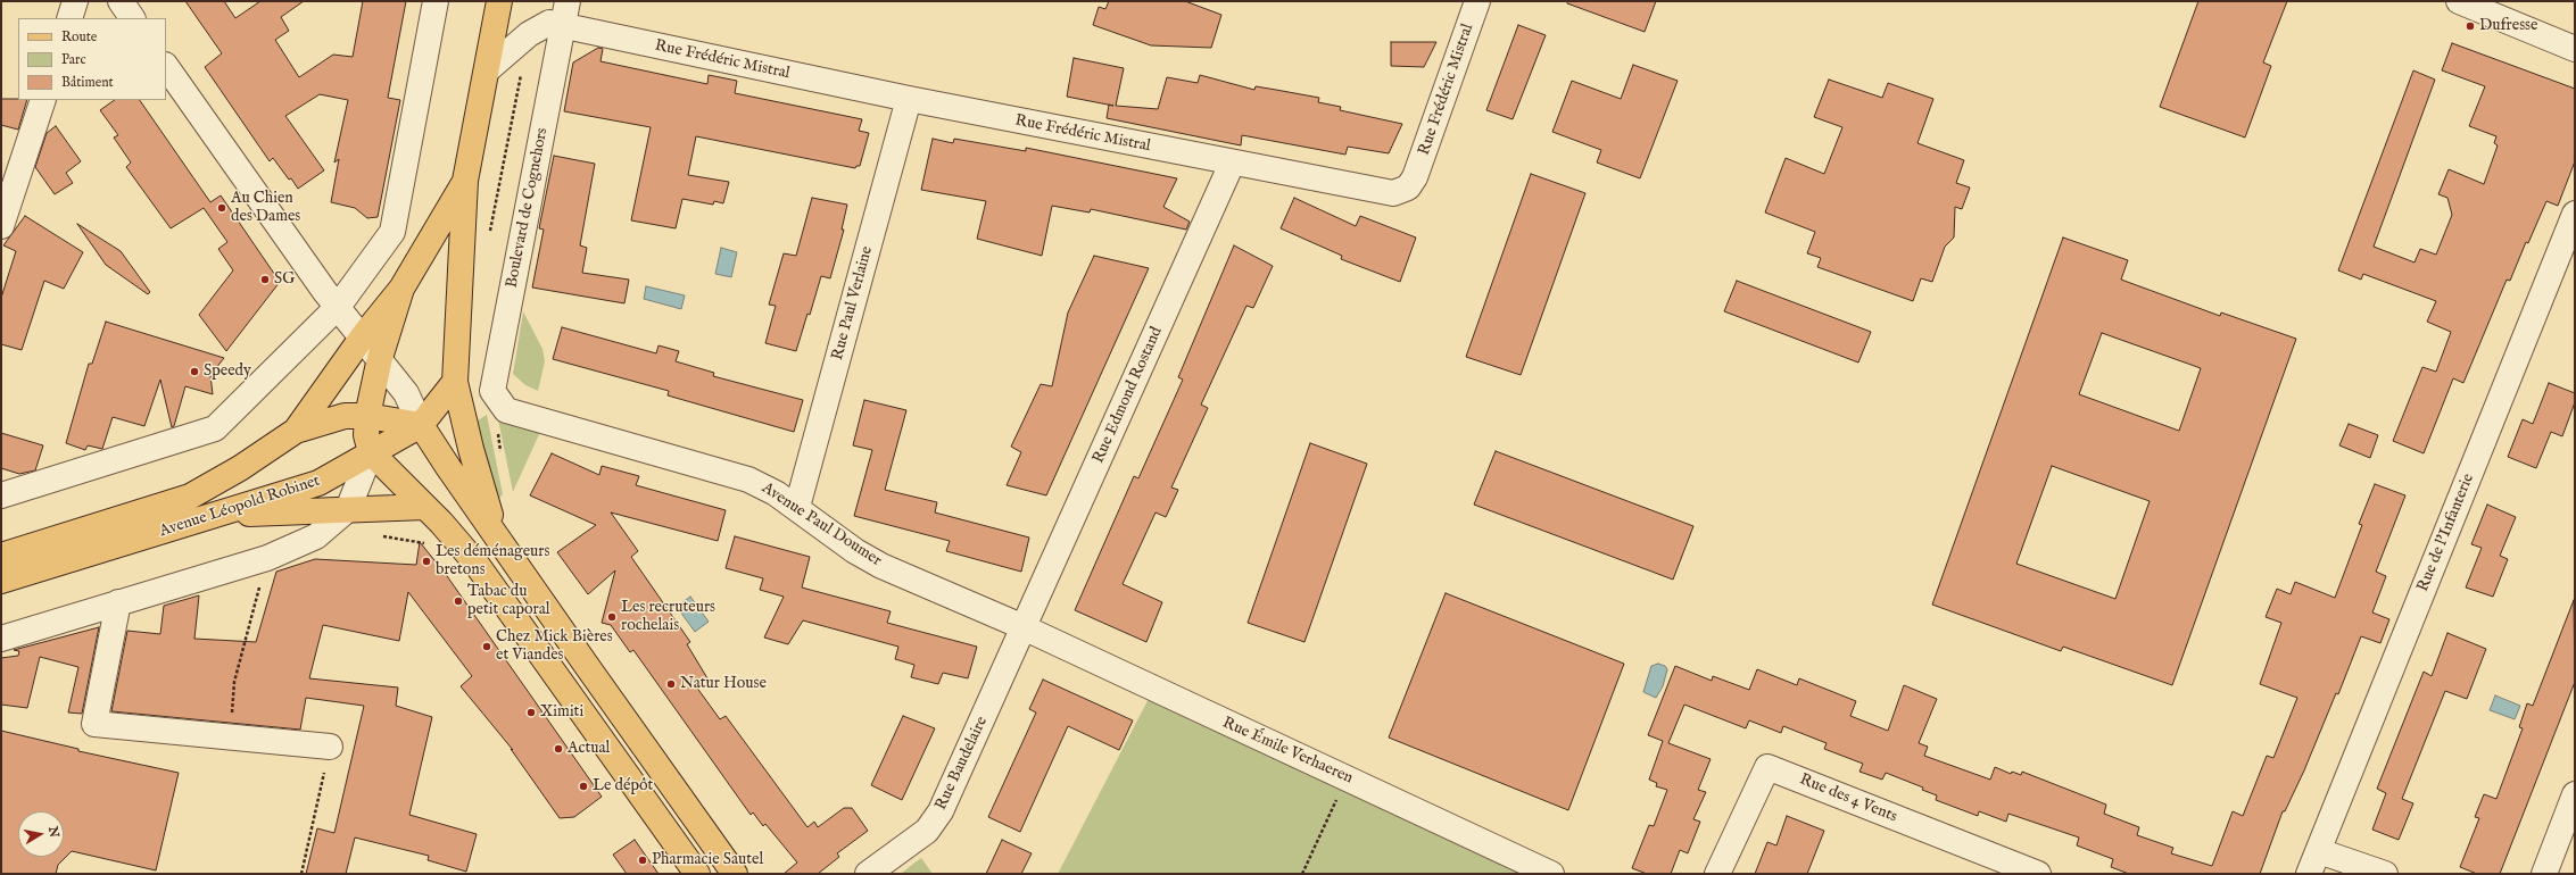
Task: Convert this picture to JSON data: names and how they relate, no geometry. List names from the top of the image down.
{
  "streets": {
    "main road": ["Avenue Léopold Robinet"],
    "street": [
      "Rue Frédéric Mistral",
      "Boulevard de Cognehors",
      "Rue Paul Verlaine",
      "Rue Edmond Rostand",
      "Avenue Paul Doumer",
      "Rue de l'Infanterie",
      "Rue Émile Verhaeren",
      "Rue Baudelaire",
      "Rue des 4 Vents"
    ]
  },
  "crossings": [
    ["Rue Frédéric Mistral", "Boulevard de Cognehors"],
    ["Rue Frédéric Mistral", "Rue Paul Verlaine"],
    ["Rue Frédéric Mistral", "Rue Edmond Rostand"],
    ["Boulevard de Cognehors", "Avenue Paul Doumer"],
    ["Rue Paul Verlaine", "Avenue Paul Doumer"],
    ["Rue Edmond Rostand", "Avenue Paul Doumer"],
    ["Rue Edmond Rostand", "Rue Émile Verhaeren"],
    ["Rue Edmond Rostand", "Rue Baudelaire"],
    ["Avenue Paul Doumer", "Rue Émile Verhaeren"],
    ["Avenue Paul Doumer", "Rue Baudelaire"],
    ["Rue Émile Verhaeren", "Rue Baudelaire"]
  ],
  "places": [
    "Dufresse",
    "Au Chien des Dames",
    "SG",
    "Speedy",
    "Les déménageurs bretons",
    "Tabac du petit caporal",
    "Les recruteurs rochelais",
    "Chez Mick Bières et Viandes",
    "Natur House",
    "Ximiti",
    "Actual",
    "Le dépôt",
    "Pharmacie Sautel"
  ],
  "legend": ["Route", "Parc", "Bâtiment"],
  "north": "right"
}
